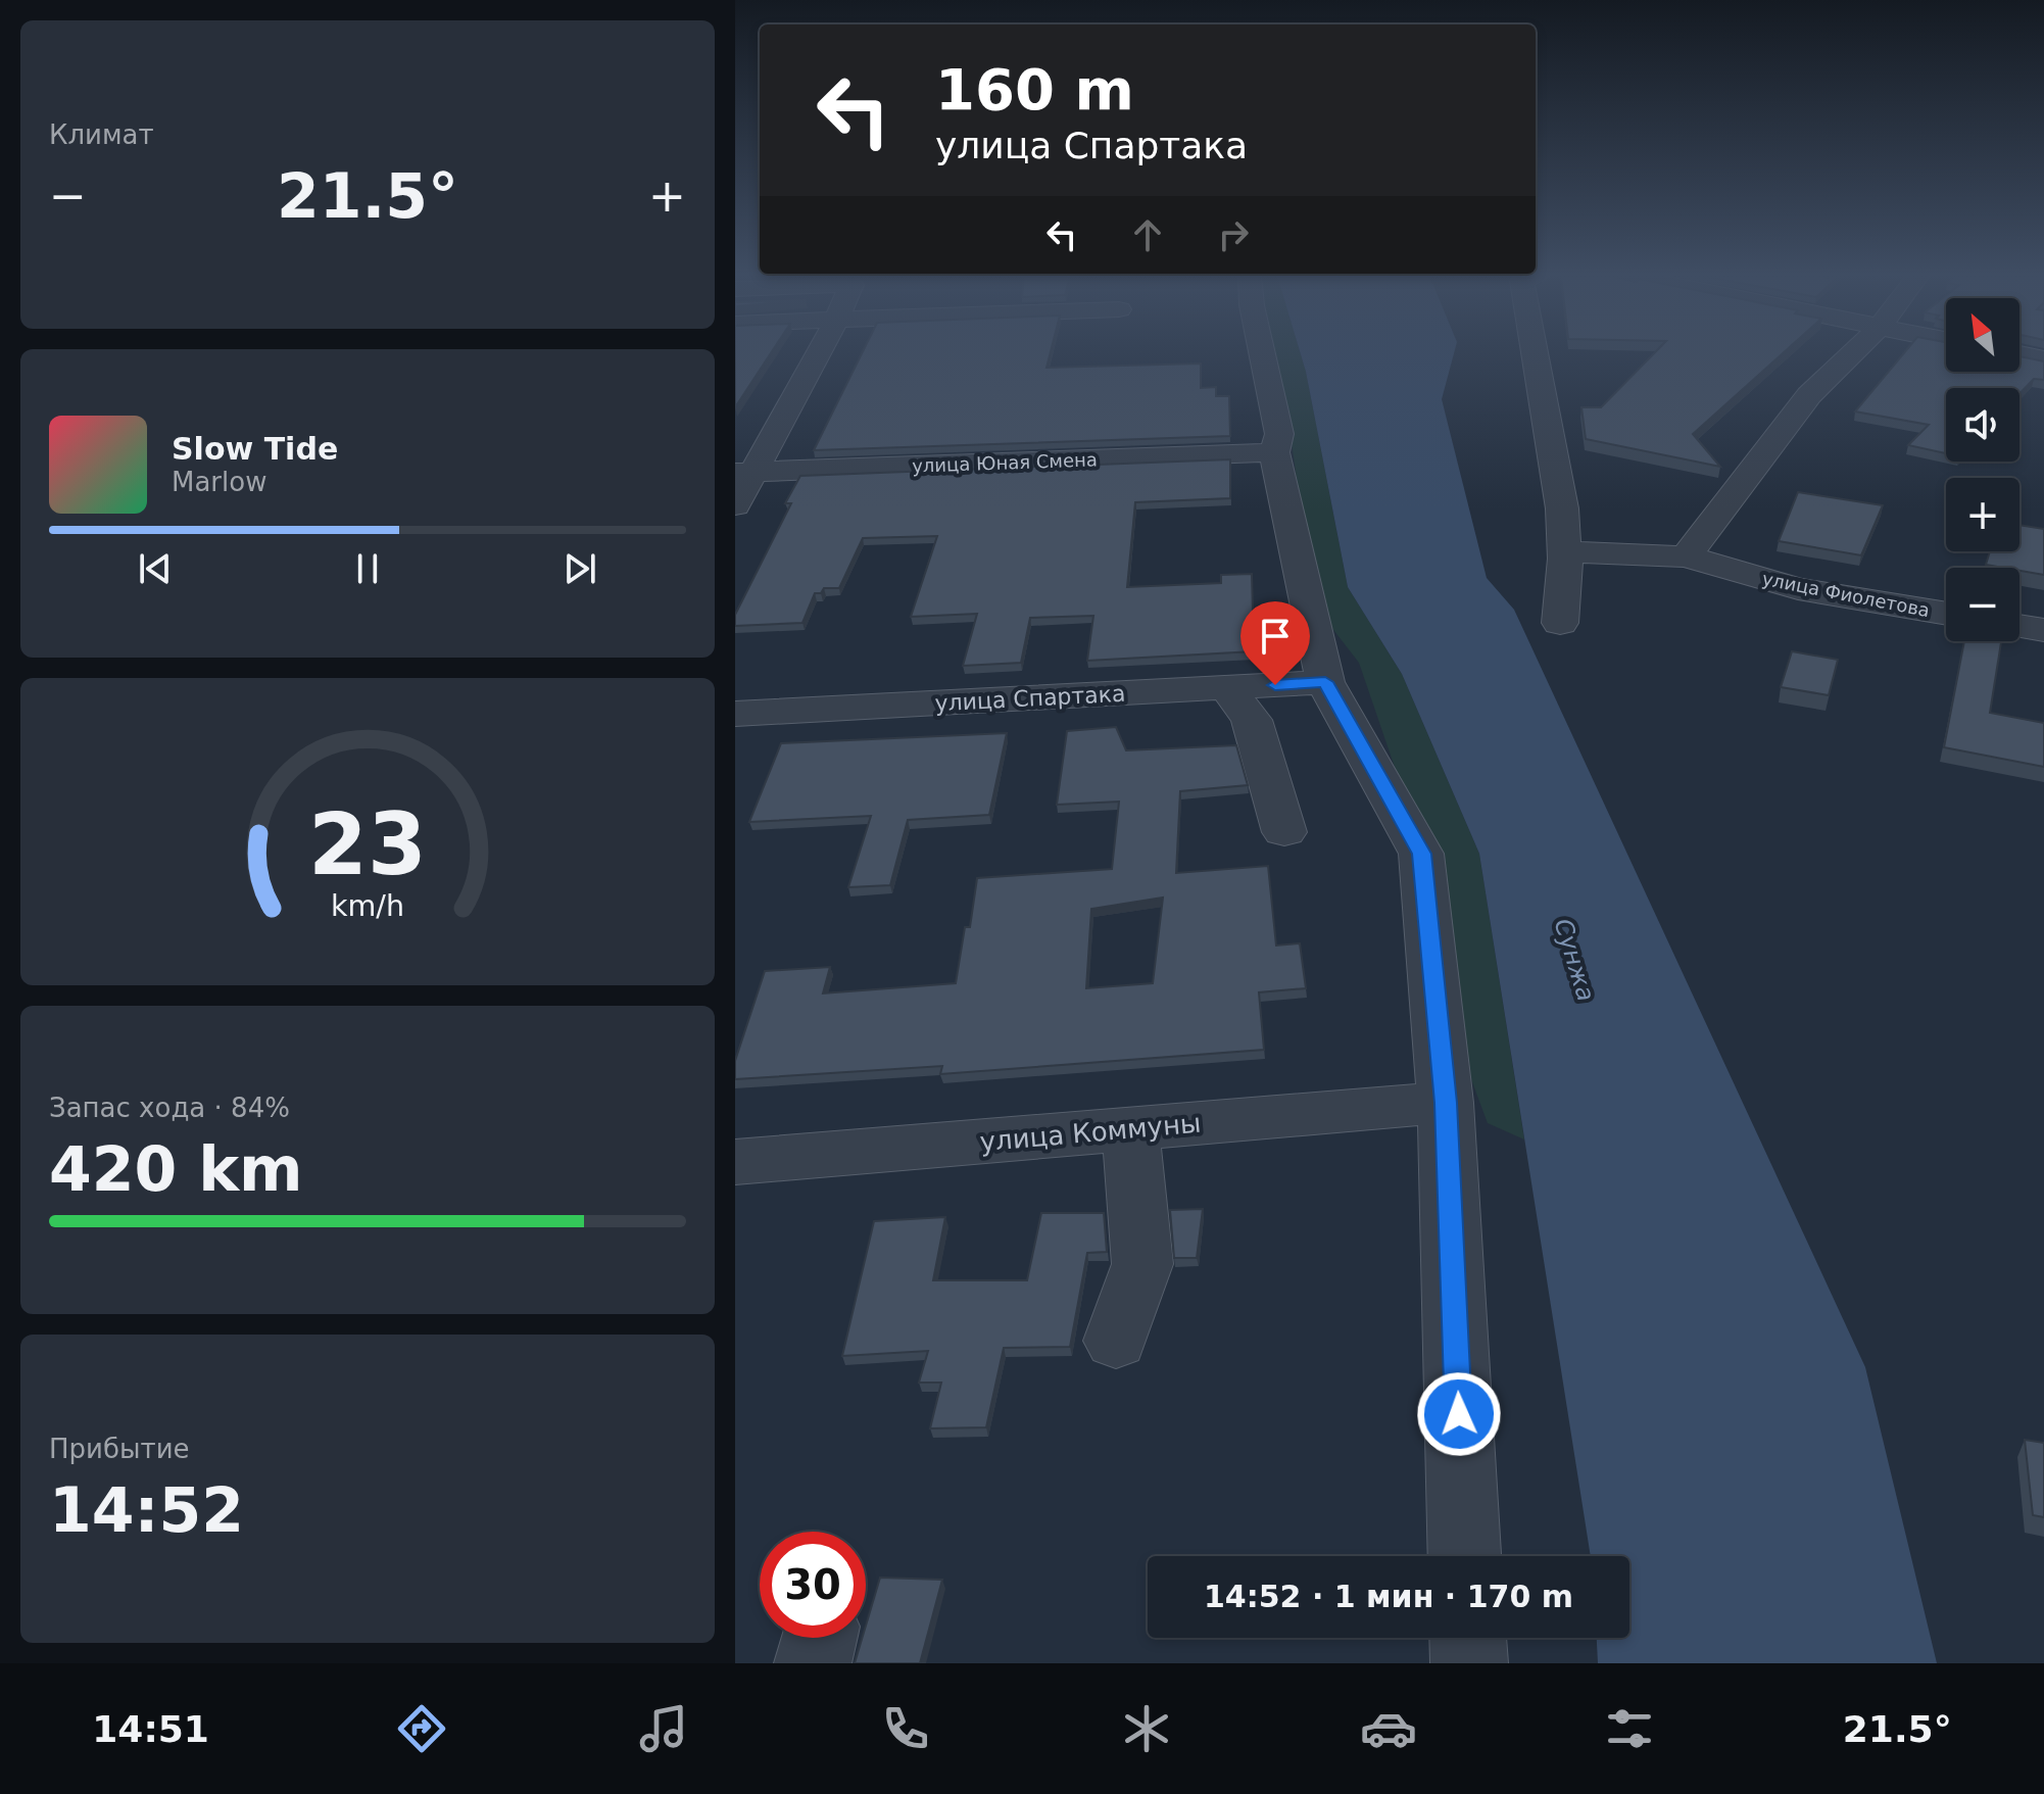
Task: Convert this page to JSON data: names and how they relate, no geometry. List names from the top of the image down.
{
  "streets": {
    "street": [
      "улица Юная Смена",
      "улица Фиолетова",
      "улица Спартака",
      "улица Коммуны"
    ]
  },
  "water": ["Сунжа"],
  "north": "top left",
  "page": {
    "tile": [
      "Климат",
      ["Запас хода · 84%", "420 km"],
      ["Прибытие", "14:52"]
    ],
    "turn": ["160 m", "улица Спартака"],
    "heat": ["−", "21.5°", "+"],
    "map_buttons": ["+", "−"],
    "song": ["Slow Tide", "Marlow"],
    "limit": "30",
    "trip": "14:52 · 1 мин · 170 m",
    "tabs": ["14:51", "21.5°"],
    "gauge": ["23", "km/h"]
  }
}
